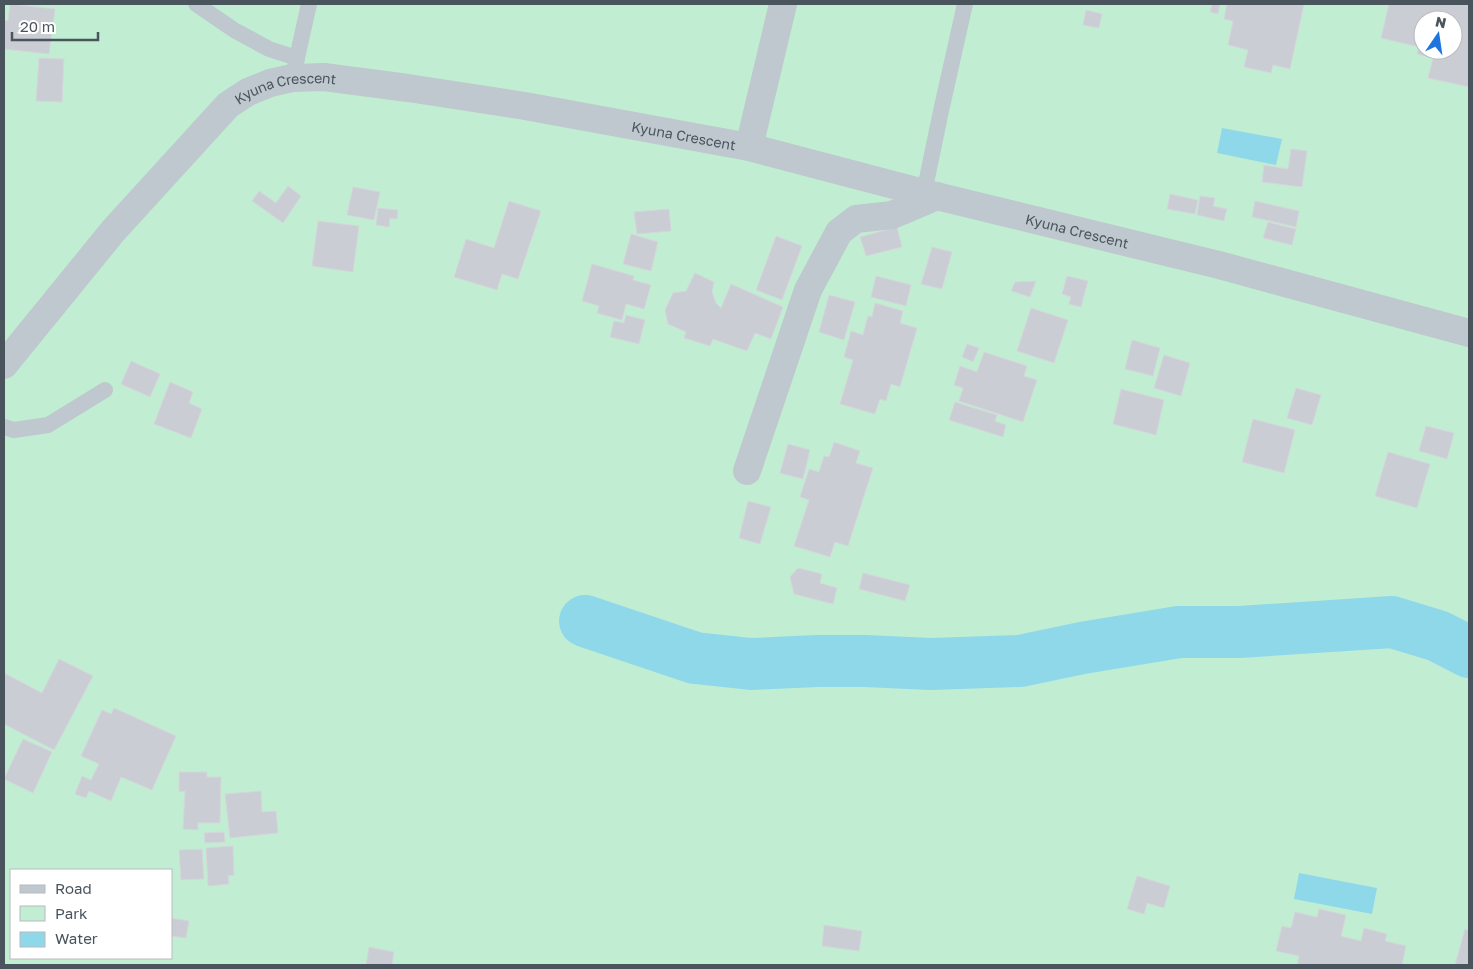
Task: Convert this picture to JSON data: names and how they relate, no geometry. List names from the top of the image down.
{
  "streets": {
    "street": ["Kyuna Crescent"]
  },
  "legend": ["Road", "Park", "Water"],
  "scale_bar": "20 m",
  "north": "top"
}
